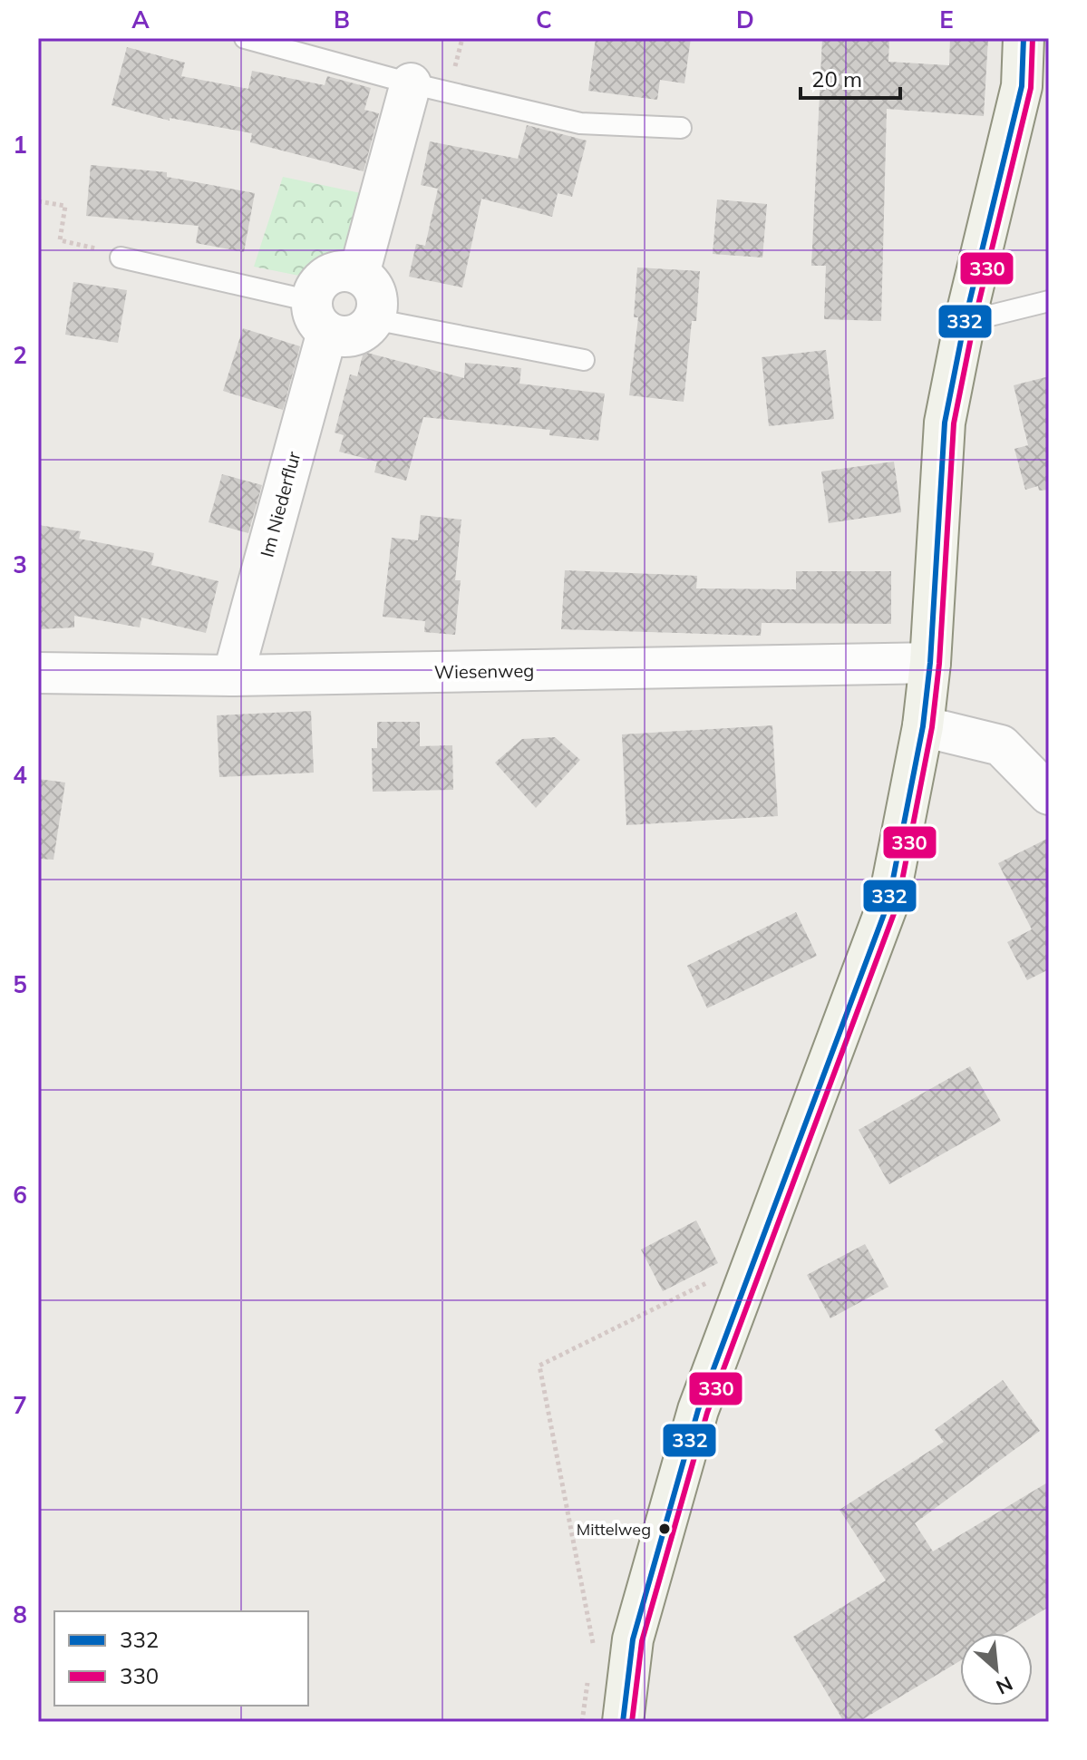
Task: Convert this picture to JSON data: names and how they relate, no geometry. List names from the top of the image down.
{
  "streets": {
    "street": ["Im Niederflur", "Wiesenweg"]
  },
  "crossings": [
    ["Im Niederflur", "Wiesenweg"]
  ],
  "places": ["Mittelweg"],
  "lines": ["transit line 332", "transit line 330"],
  "legend": ["332", "330"],
  "scale_bar": "20 m",
  "north": "bottom right",
  "grid": {
    "columns": [
      "A",
      "B",
      "C",
      "D",
      "E"
    ],
    "rows": [
      "1",
      "2",
      "3",
      "4",
      "5",
      "6",
      "7",
      "8"
    ]
  }
}
